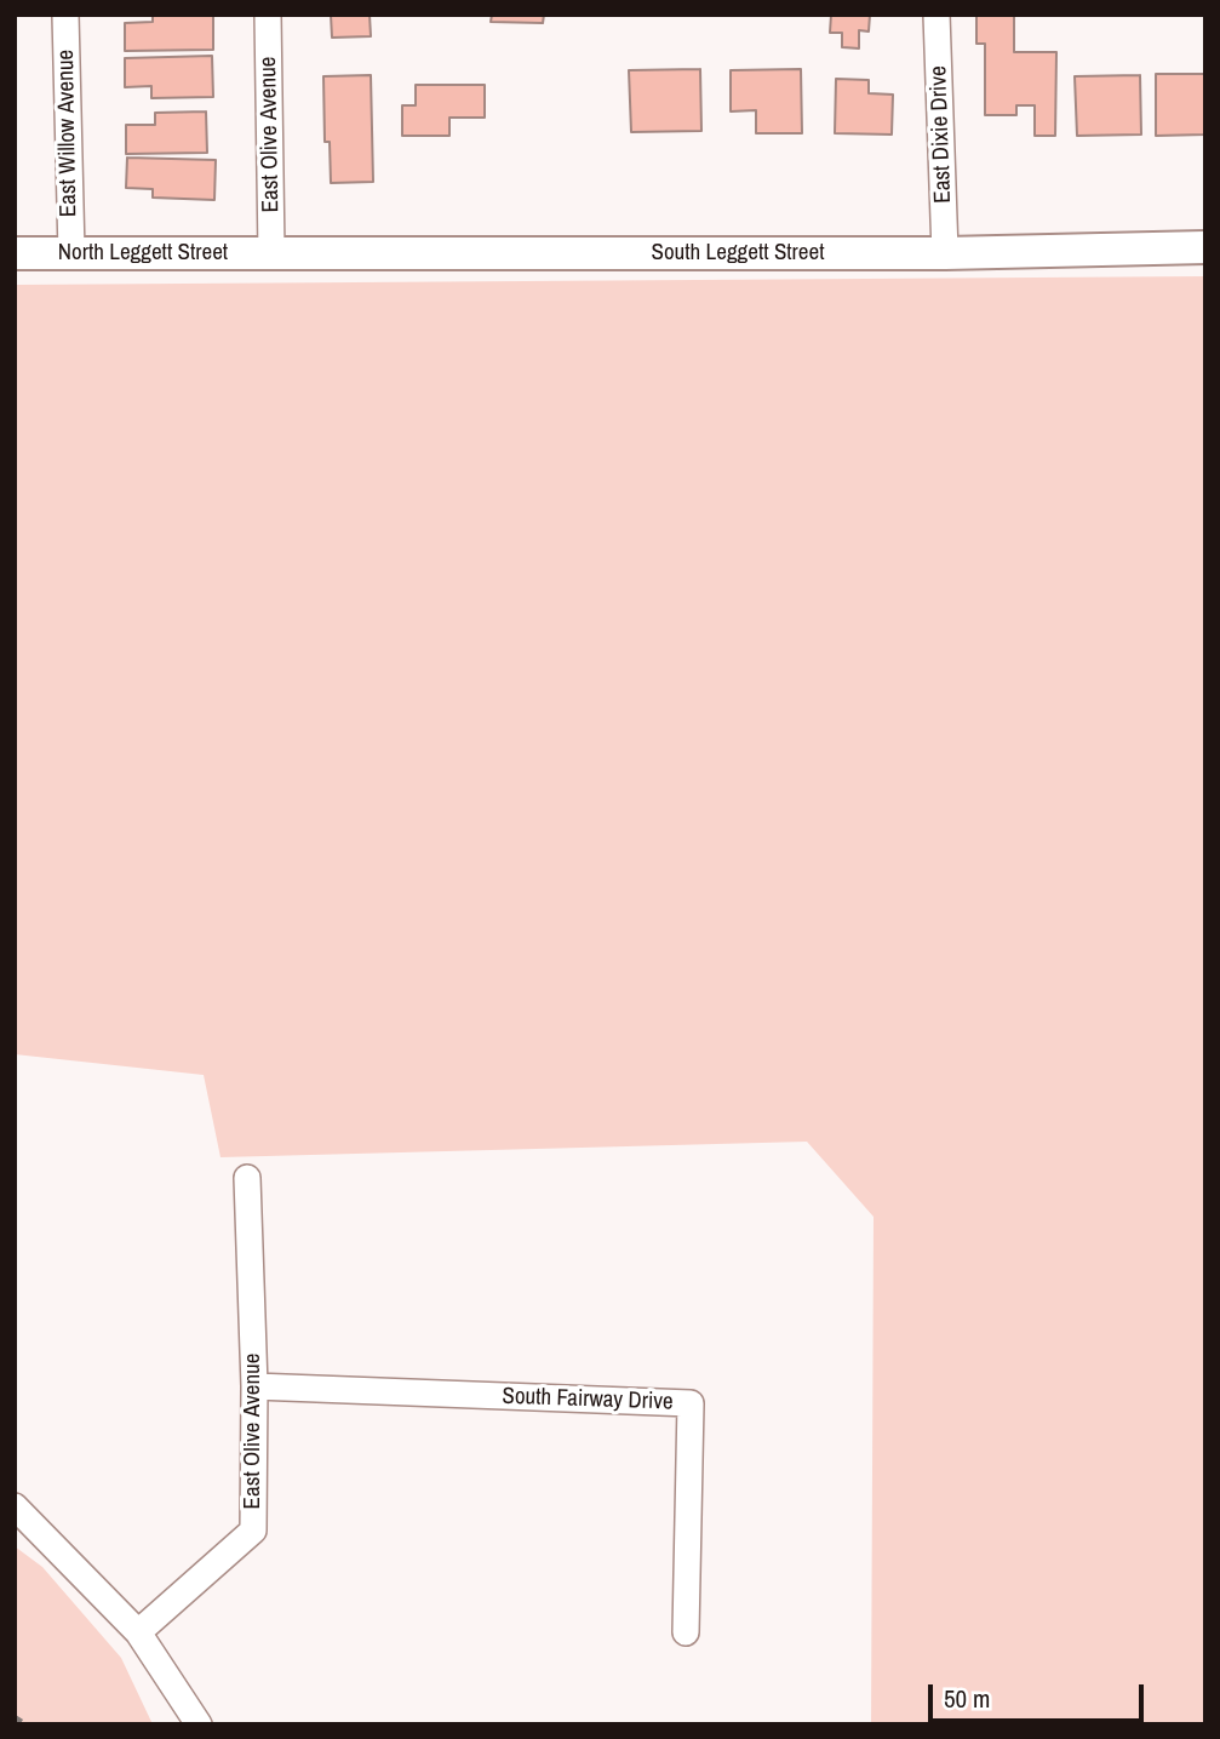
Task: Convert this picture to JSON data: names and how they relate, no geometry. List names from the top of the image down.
{
  "streets": {
    "street": [
      "East Willow Avenue",
      "East Olive Avenue",
      "East Dixie Drive",
      "North Leggett Street",
      "South Leggett Street",
      "South Fairway Drive"
    ]
  },
  "crossings": [
    ["East Willow Avenue", "North Leggett Street"],
    ["East Olive Avenue", "North Leggett Street"],
    ["East Olive Avenue", "South Leggett Street"],
    ["East Olive Avenue", "South Fairway Drive"],
    ["East Dixie Drive", "South Leggett Street"],
    ["North Leggett Street", "South Leggett Street"]
  ],
  "scale_bar": "50 m"
}
